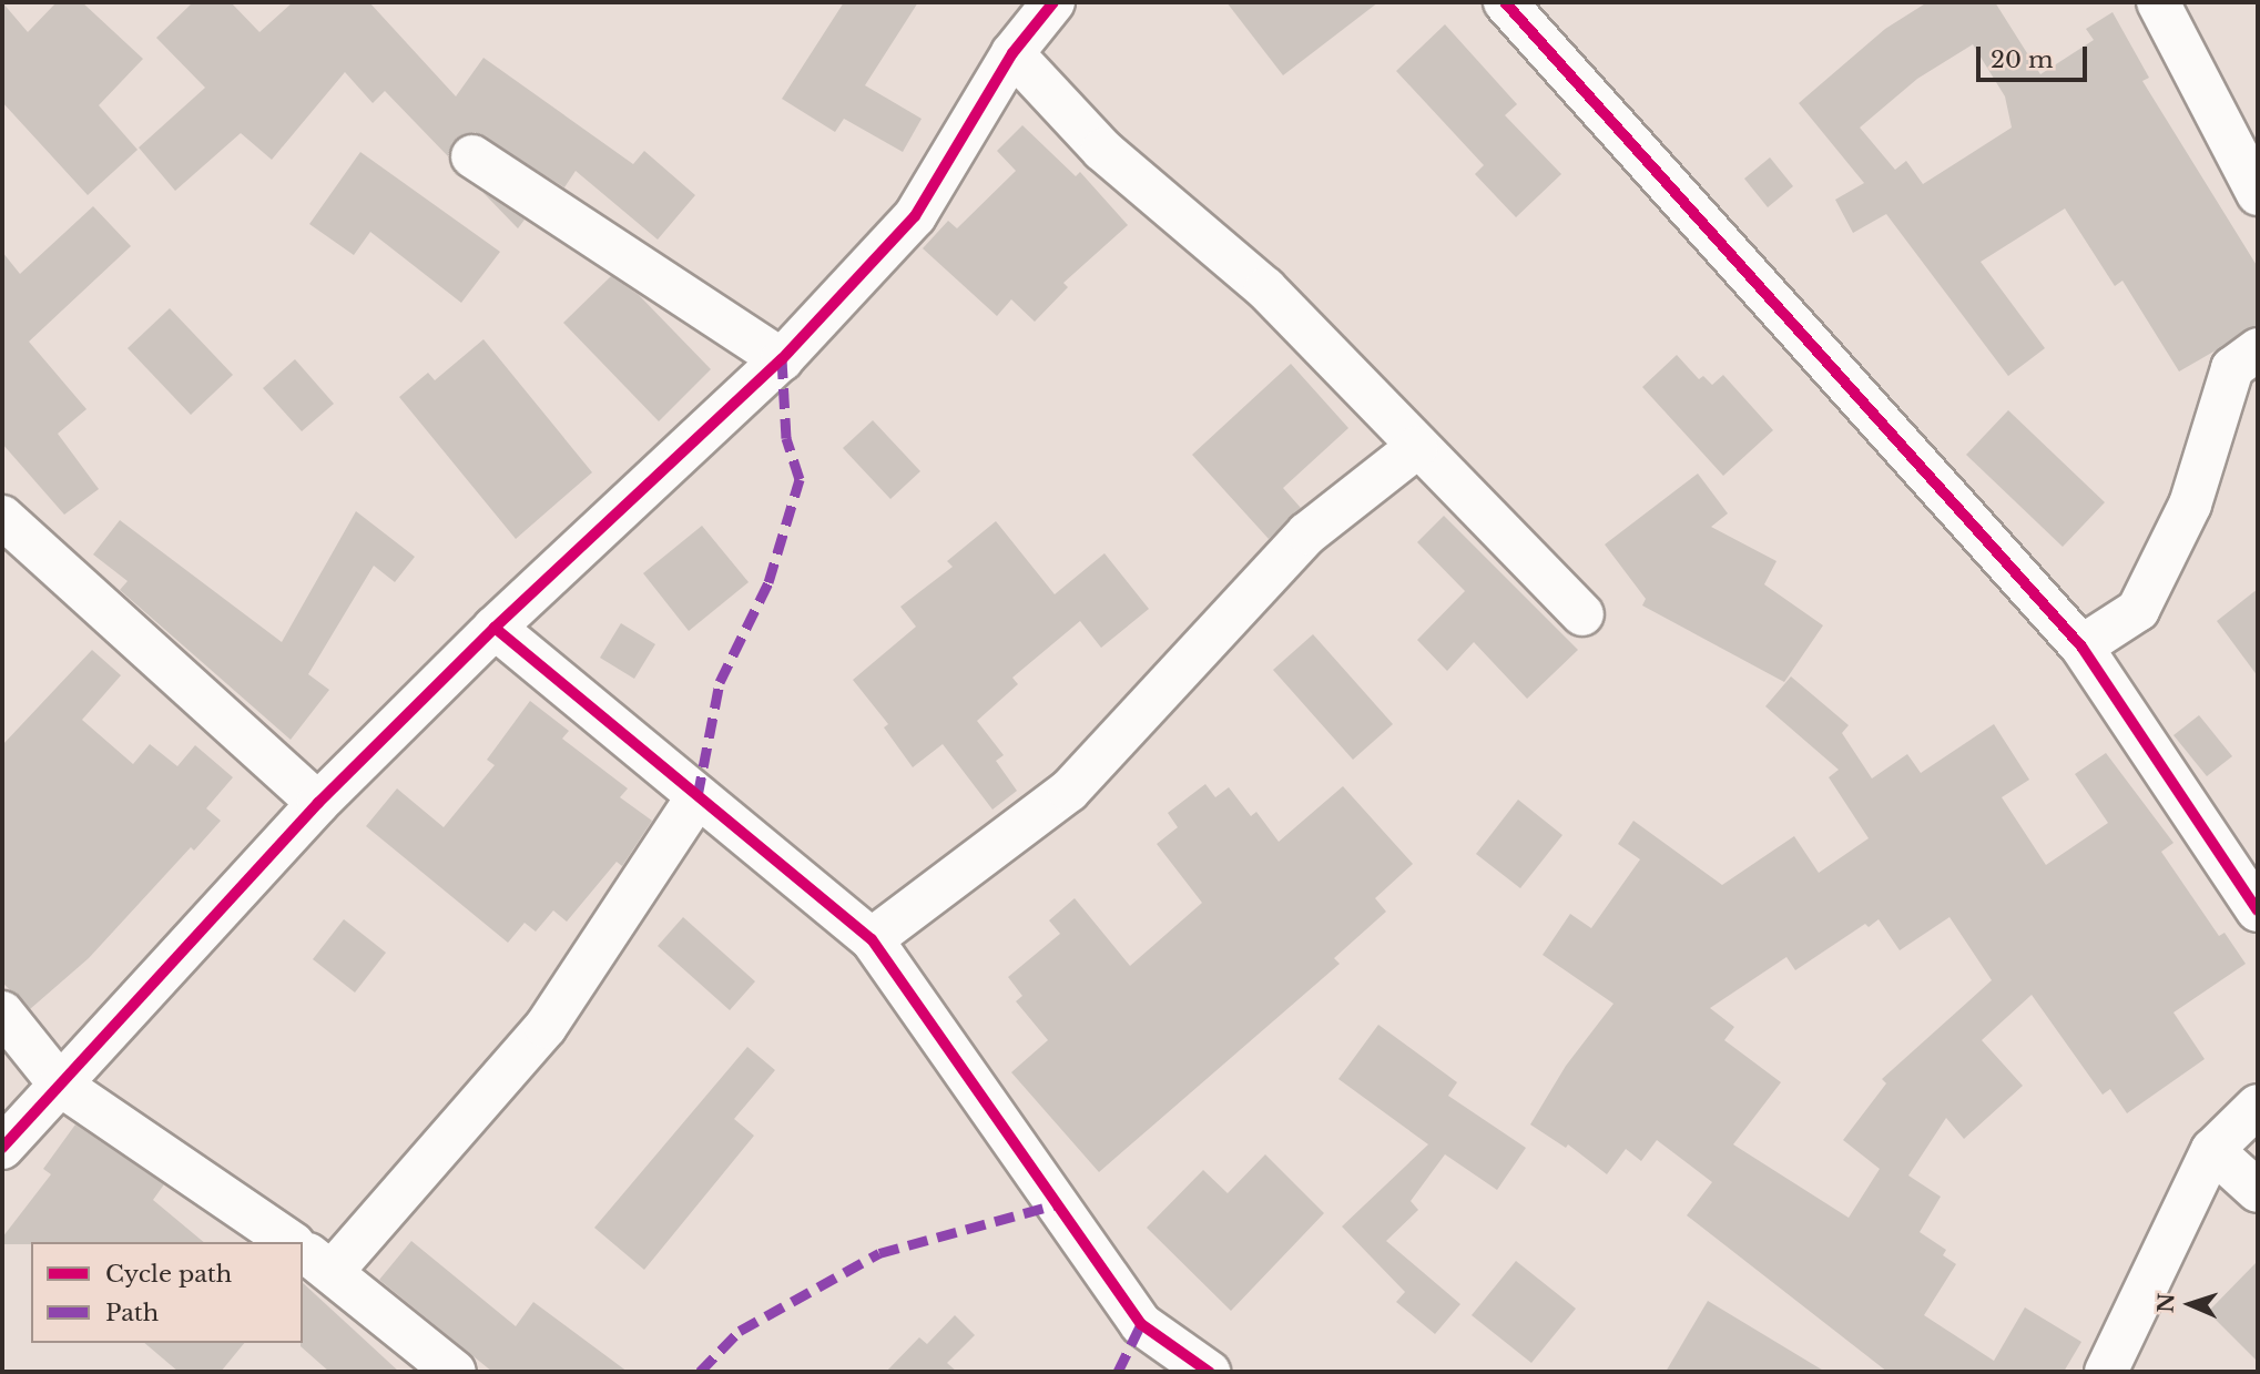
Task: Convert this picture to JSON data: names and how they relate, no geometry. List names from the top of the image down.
{
  "legend": ["Cycle path", "Path"],
  "scale_bar": "20 m",
  "north": "left"
}
